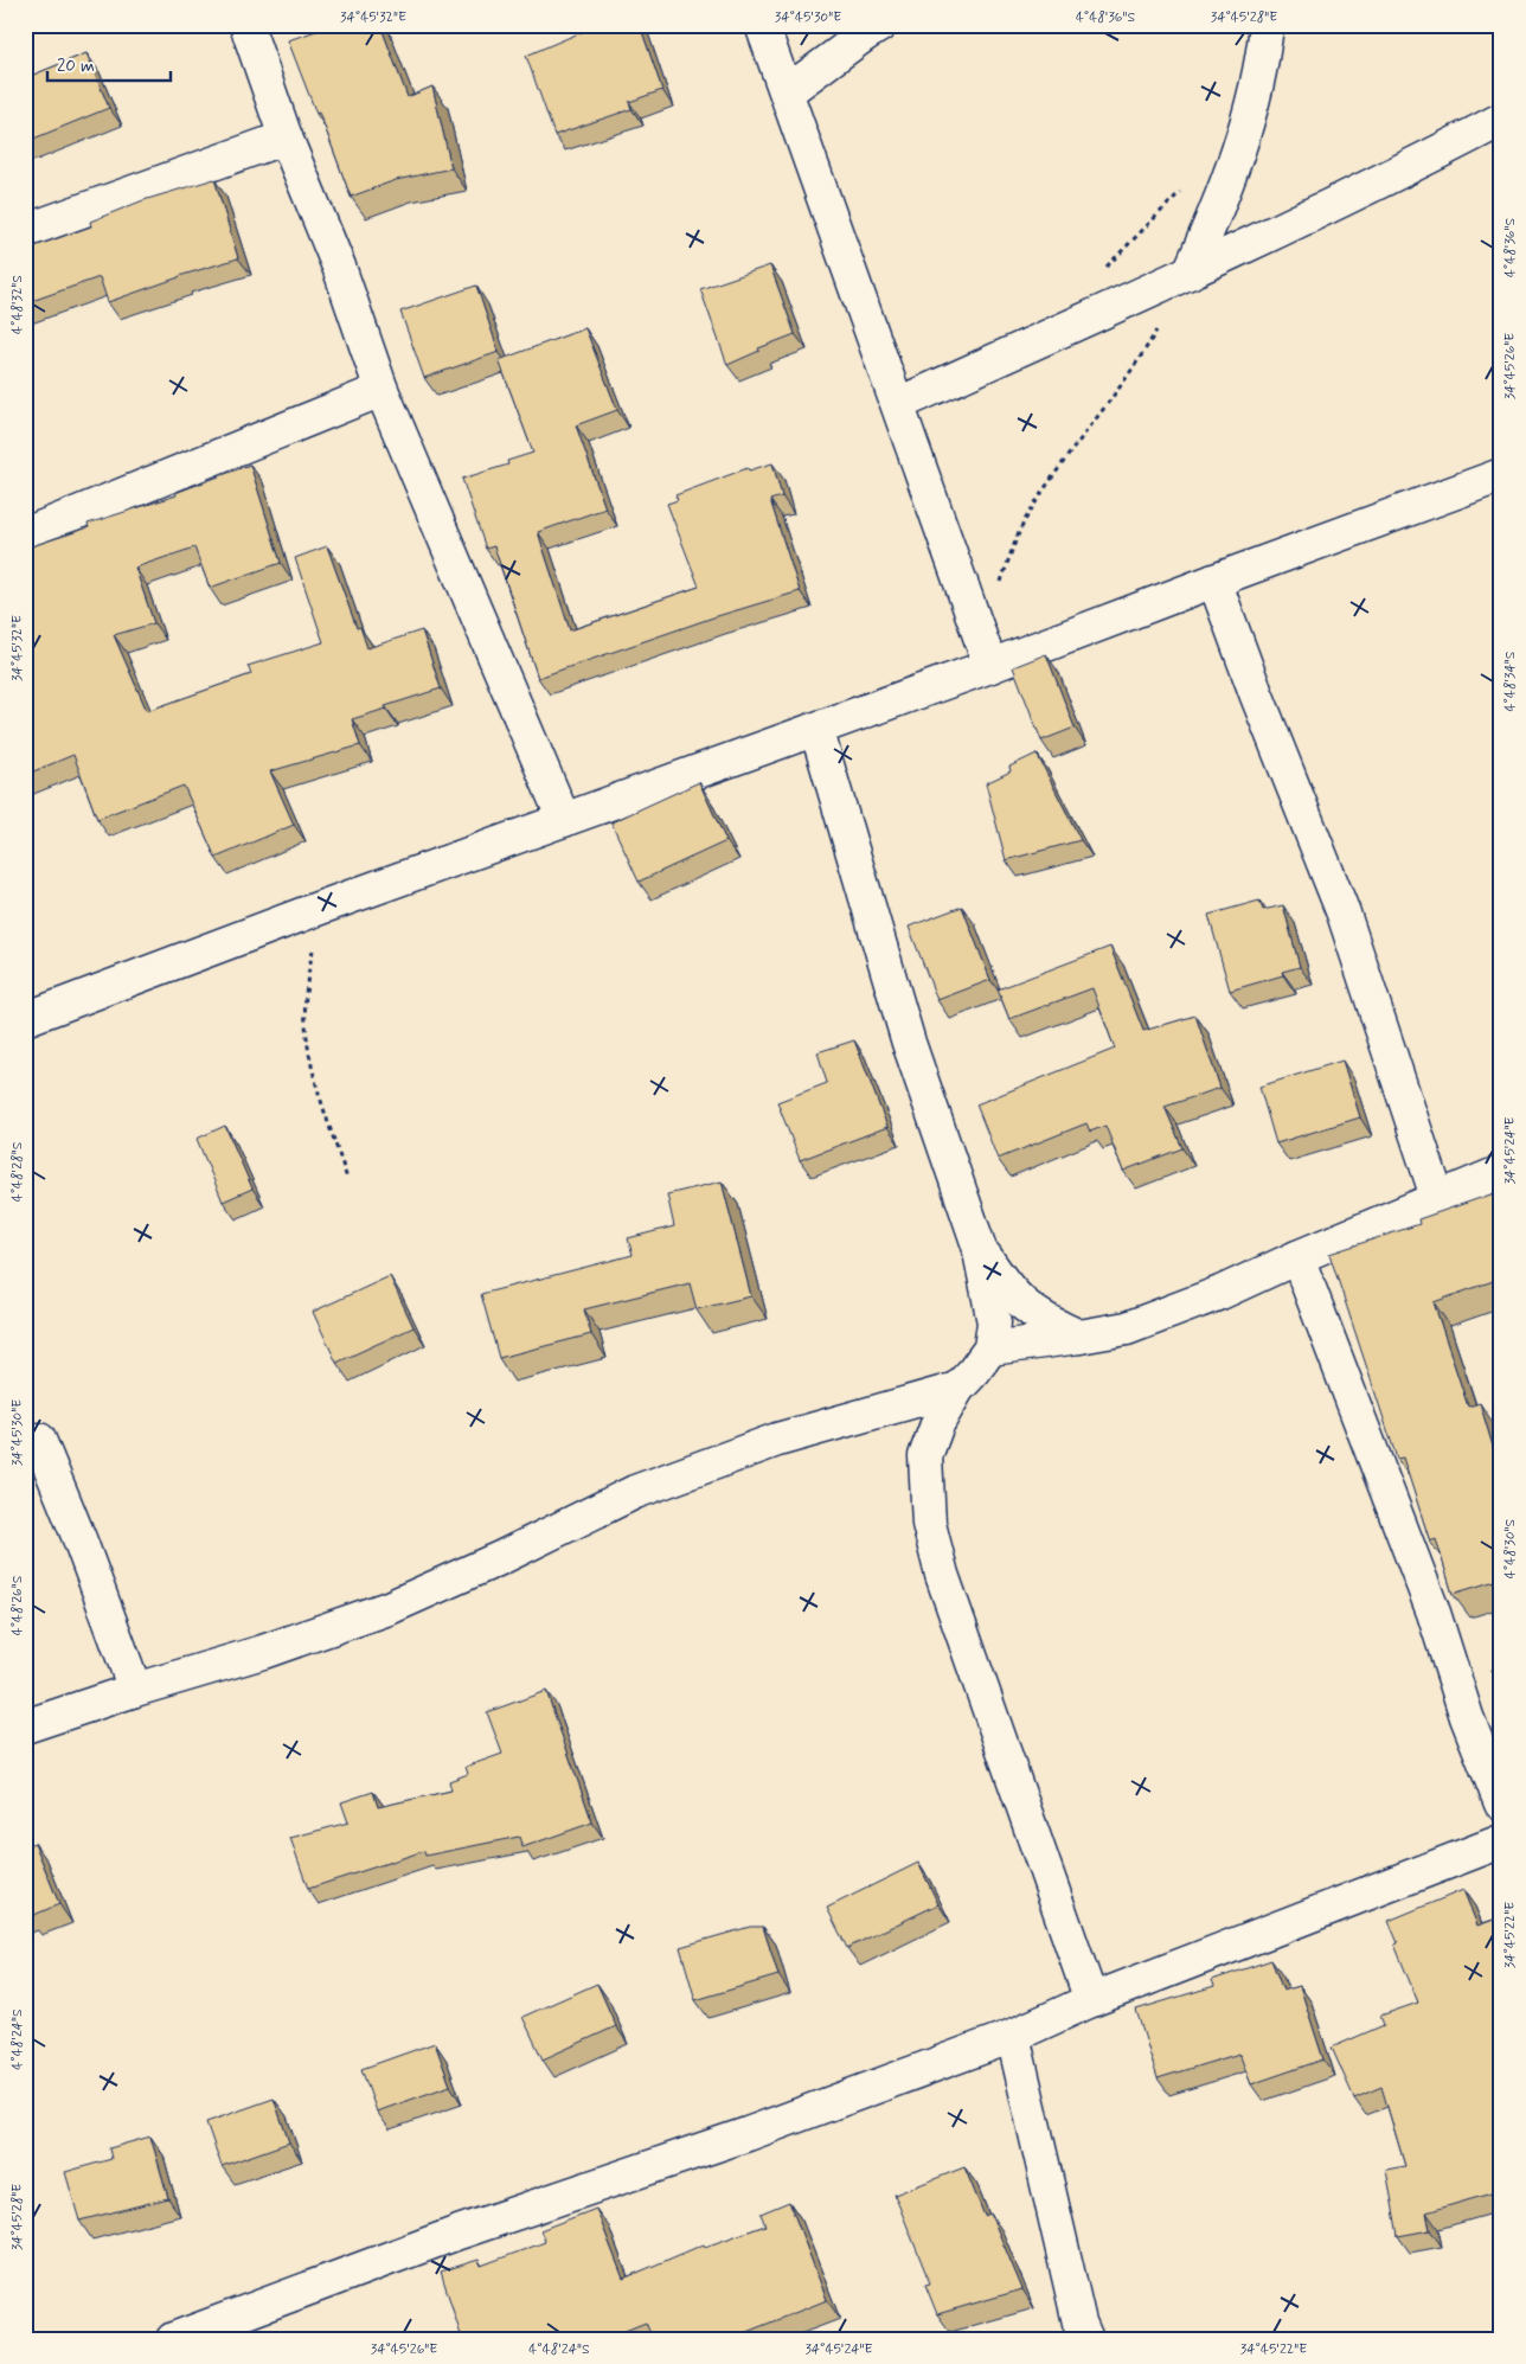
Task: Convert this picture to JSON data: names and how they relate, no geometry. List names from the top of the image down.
{
  "scale_bar": "20 m",
  "coordinates": [
    "34°45'32\"E",
    "34°45'30\"E",
    "4°48'36\"S",
    "34°45'28\"E",
    "4°48'32\"S",
    "34°45'26\"E",
    "4°48'34\"S",
    "34°45'24\"E",
    "4°48'28\"S",
    "4°48'30\"S",
    "4°48'26\"S",
    "34°45'22\"E",
    "4°48'24\"S"
  ]
}
